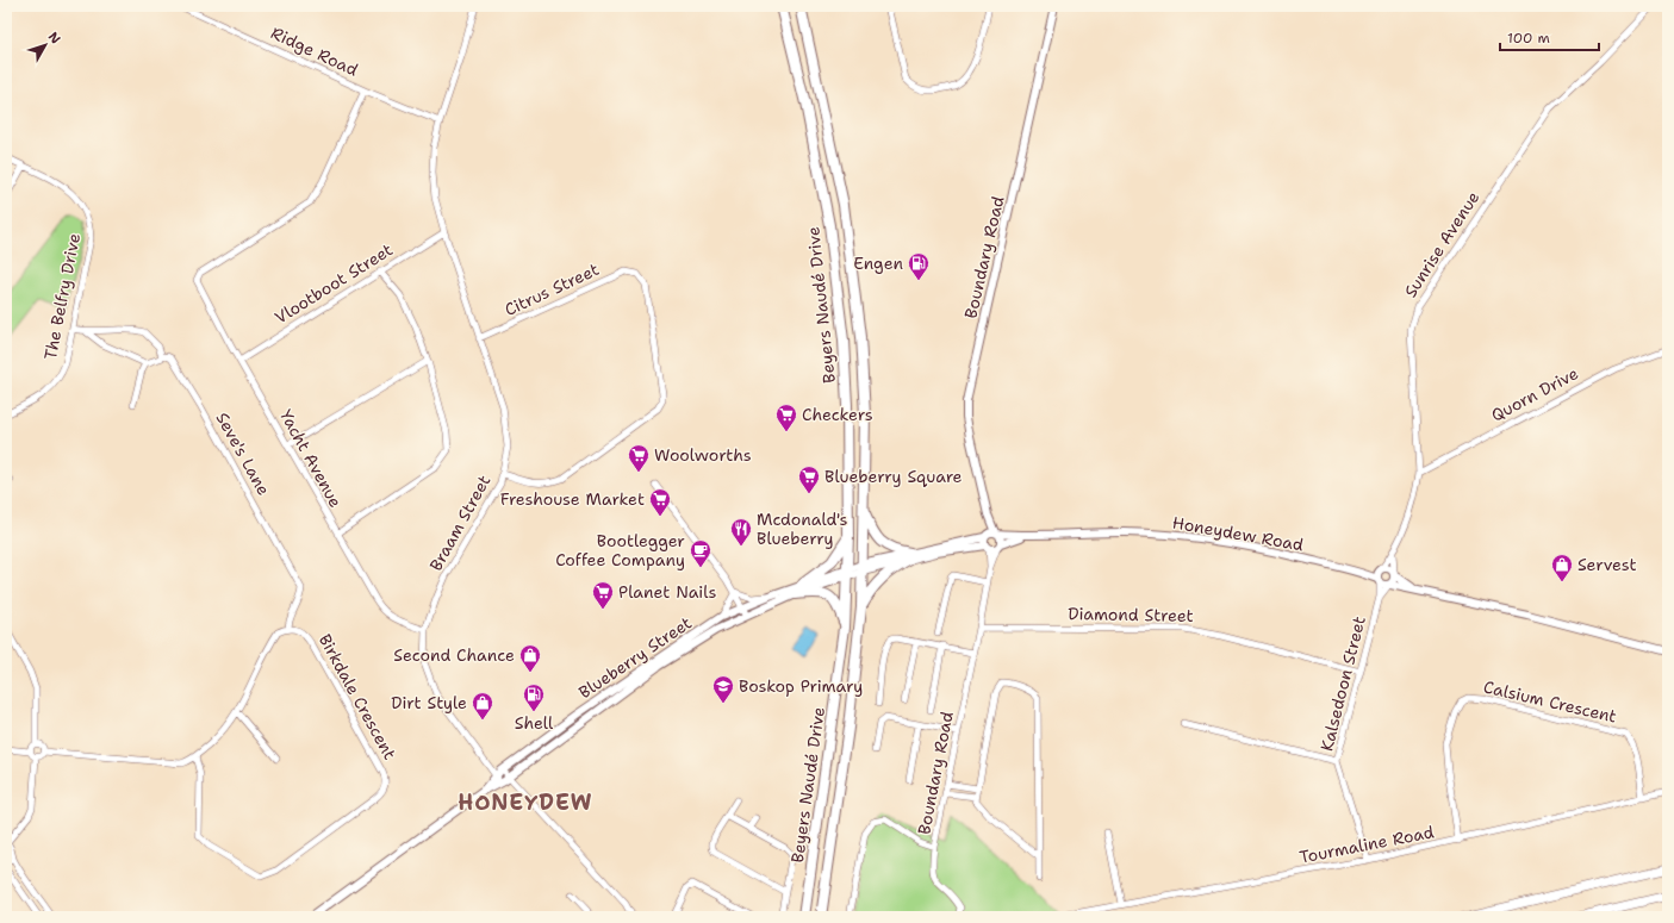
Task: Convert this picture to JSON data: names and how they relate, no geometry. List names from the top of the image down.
{
  "streets": {
    "main road": ["Beyers Naudé Drive"],
    "street": [
      "Ridge Road",
      "Sunrise Avenue",
      "Boundary Road",
      "Vlootboot Street",
      "Citrus Street",
      "The Belfry Drive",
      "Quorn Drive",
      "Seve's Lane",
      "Yacht Avenue",
      "Braam Street",
      "Honeydew Road",
      "Diamond Street",
      "Blueberry Street",
      "Kalsedoon Street",
      "Birkdale Crescent",
      "Calsium Crescent",
      "Tourmaline Road"
    ]
  },
  "crossings": [
    ["Ridge Road", "Yacht Avenue"],
    ["Ridge Road", "Braam Street"],
    ["Sunrise Avenue", "Quorn Drive"],
    ["Sunrise Avenue", "Honeydew Road"],
    ["Sunrise Avenue", "Kalsedoon Street"],
    ["Boundary Road", "Honeydew Road"],
    ["Boundary Road", "Diamond Street"],
    ["Vlootboot Street", "Yacht Avenue"],
    ["Vlootboot Street", "Braam Street"],
    ["Citrus Street", "Braam Street"],
    ["Beyers Naudé Drive", "Blueberry Street"],
    ["Seve's Lane", "Birkdale Crescent"],
    ["Yacht Avenue", "Braam Street"],
    ["Braam Street", "Blueberry Street"],
    ["Honeydew Road", "Kalsedoon Street"],
    ["Diamond Street", "Kalsedoon Street"],
    ["Kalsedoon Street", "Tourmaline Road"],
    ["Calsium Crescent", "Tourmaline Road"]
  ],
  "districts": ["HONEYDEW"],
  "places": {
    "fuel station": ["Engen", "Shell"],
    "supermarket": [
      "Checkers",
      "Woolworths",
      "Blueberry Square",
      "Freshouse Market",
      "Planet Nails"
    ],
    "restaurant": ["Mcdonald's Blueberry"],
    "cafe": ["Bootlegger Coffee Company"],
    "shop": ["Servest", "Second Chance", "Dirt Style"],
    "school or university": ["Boskop Primary"]
  },
  "scale_bar": "100 m",
  "north": "top right"
}
